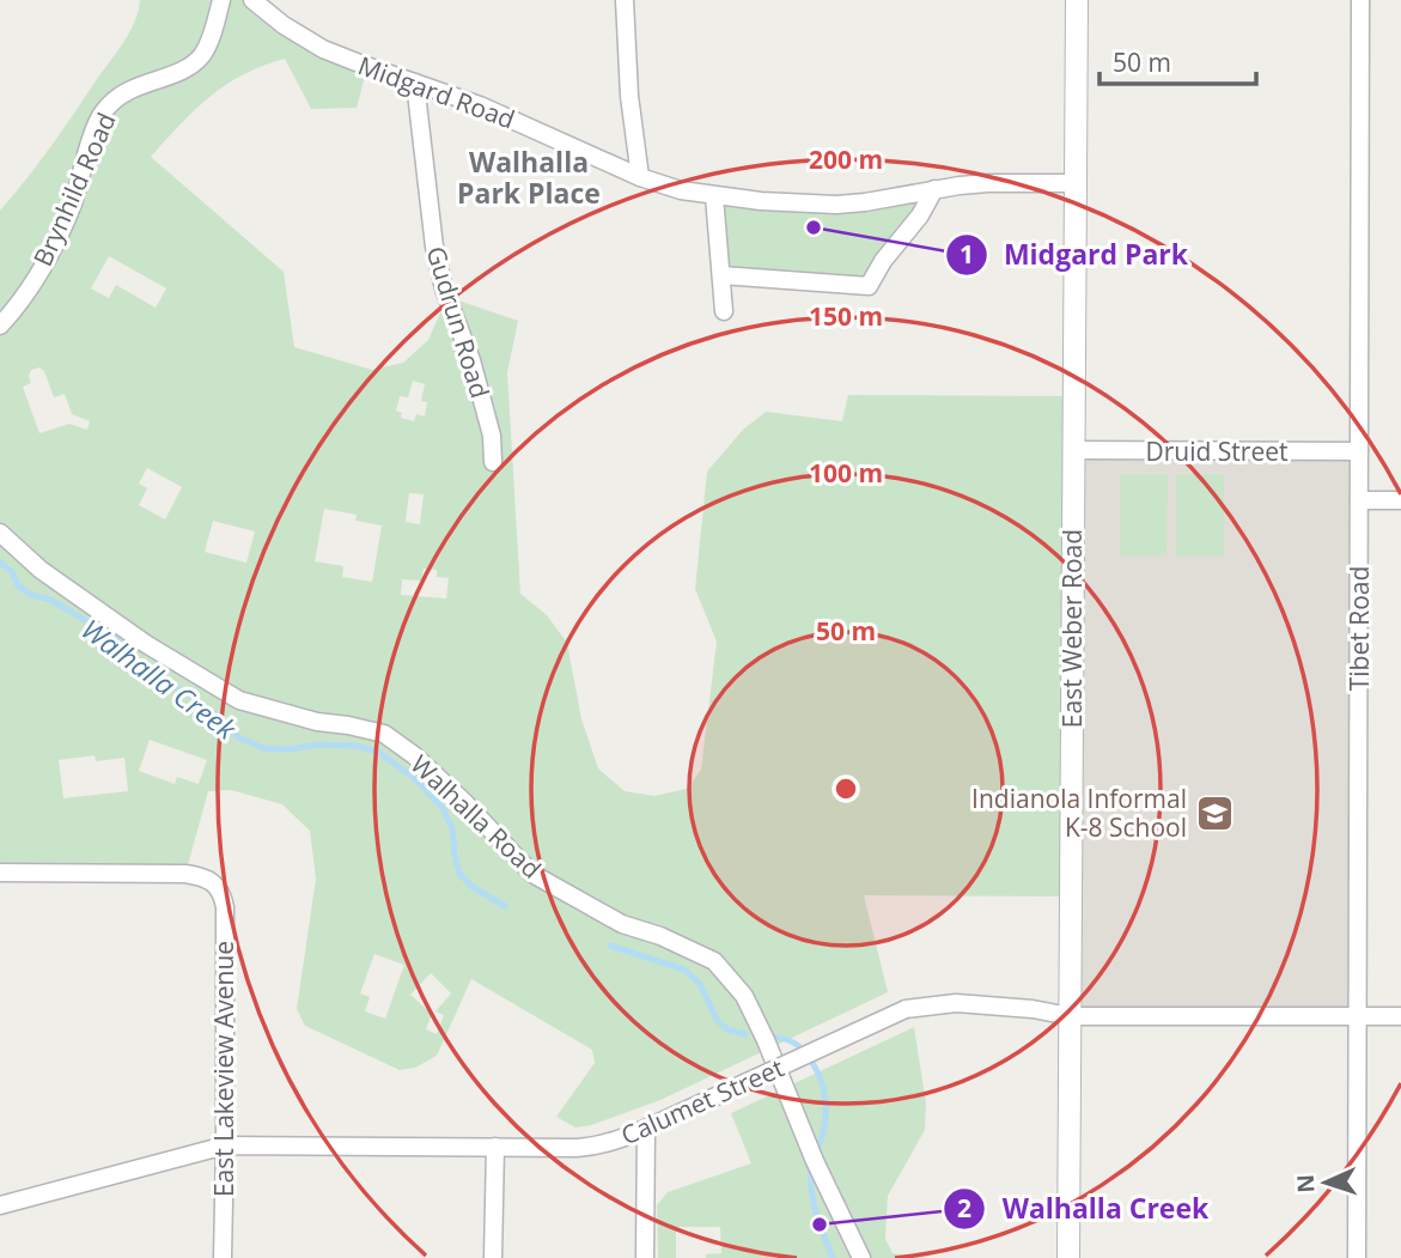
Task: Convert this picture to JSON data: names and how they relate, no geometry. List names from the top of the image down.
{
  "streets": {
    "street": [
      "Midgard Road",
      "Brynhild Road",
      "Gudrun Road",
      "Druid Street",
      "East Weber Road",
      "Tibet Road",
      "Walhalla Road",
      "East Lakeview Avenue",
      "Calumet Street"
    ]
  },
  "crossings": [
    ["Midgard Road", "Gudrun Road"],
    ["Midgard Road", "East Weber Road"],
    ["Druid Street", "East Weber Road"],
    ["Druid Street", "Tibet Road"],
    ["East Weber Road", "Calumet Street"],
    ["Tibet Road", "Calumet Street"],
    ["East Lakeview Avenue", "Calumet Street"]
  ],
  "districts": ["Walhalla Park Place"],
  "water": ["Walhalla Creek"],
  "places": {
    "other": ["Midgard Park", "Walhalla Creek"],
    "school or university": ["Indianola Informal K-8 School"]
  },
  "scale_bar": "50 m",
  "north": "left",
  "rings": [
    "200 m",
    "150 m",
    "100 m",
    "50 m"
  ]
}
